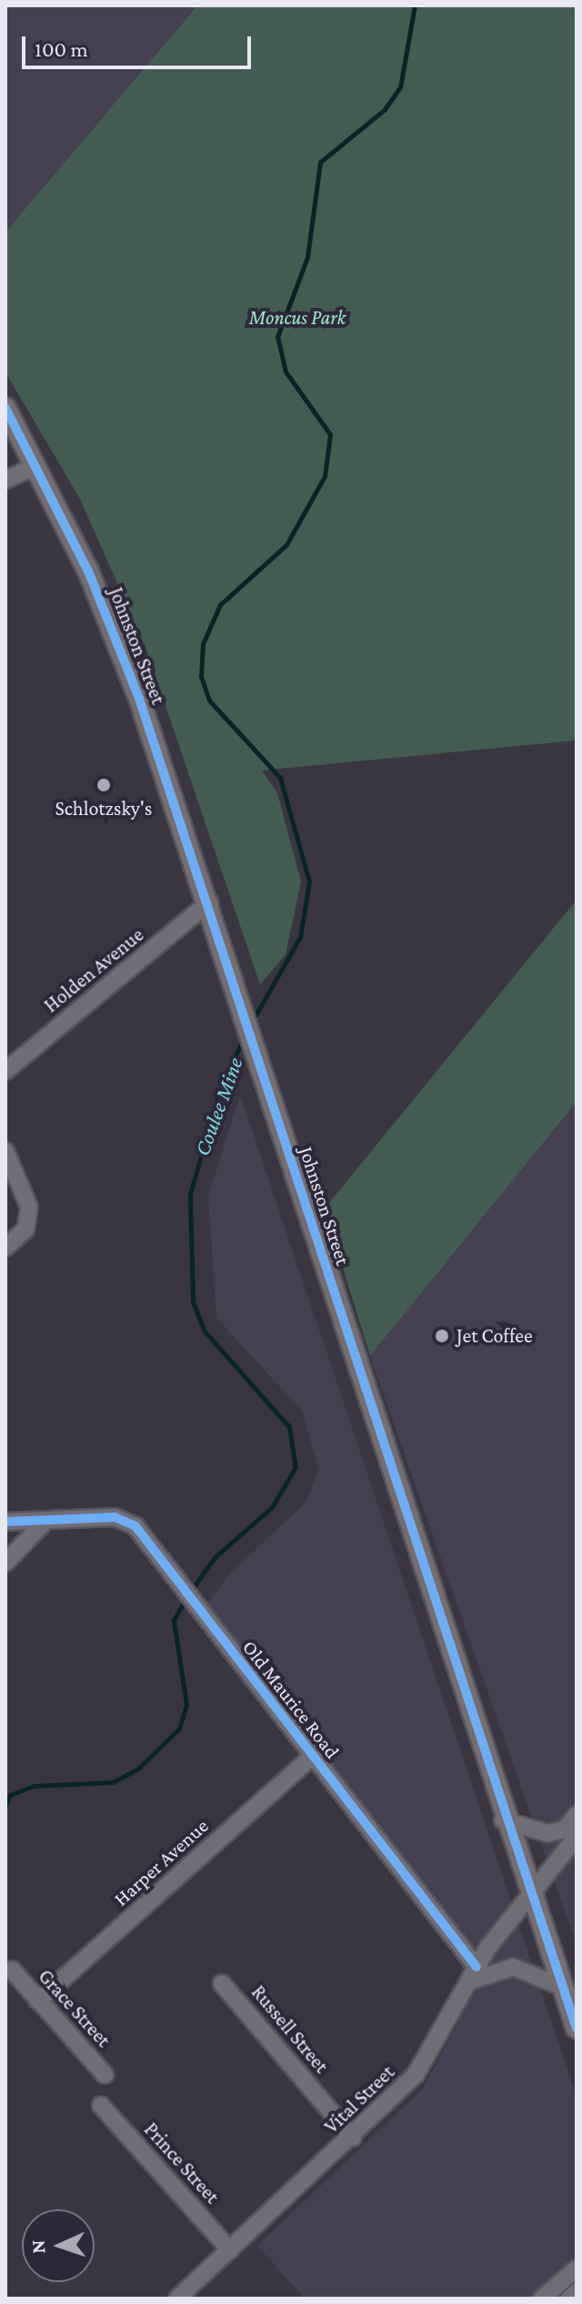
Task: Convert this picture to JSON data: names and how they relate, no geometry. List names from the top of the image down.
{
  "streets": {
    "main road": ["Johnston Street"],
    "street": [
      "Holden Avenue",
      "Old Maurice Road",
      "Harper Avenue",
      "Grace Street",
      "Russell Street",
      "Vital Street",
      "Prince Street"
    ]
  },
  "crossings": [
    ["Johnston Street", "Holden Avenue"],
    ["Johnston Street", "Vital Street"],
    ["Old Maurice Road", "Harper Avenue"],
    ["Old Maurice Road", "Vital Street"],
    ["Harper Avenue", "Grace Street"],
    ["Russell Street", "Vital Street"],
    ["Vital Street", "Prince Street"]
  ],
  "water": ["Coulee Mine"],
  "parks": ["Moncus Park"],
  "places": ["Schlotzsky's", "Jet Coffee"],
  "scale_bar": "100 m",
  "north": "left"
}
